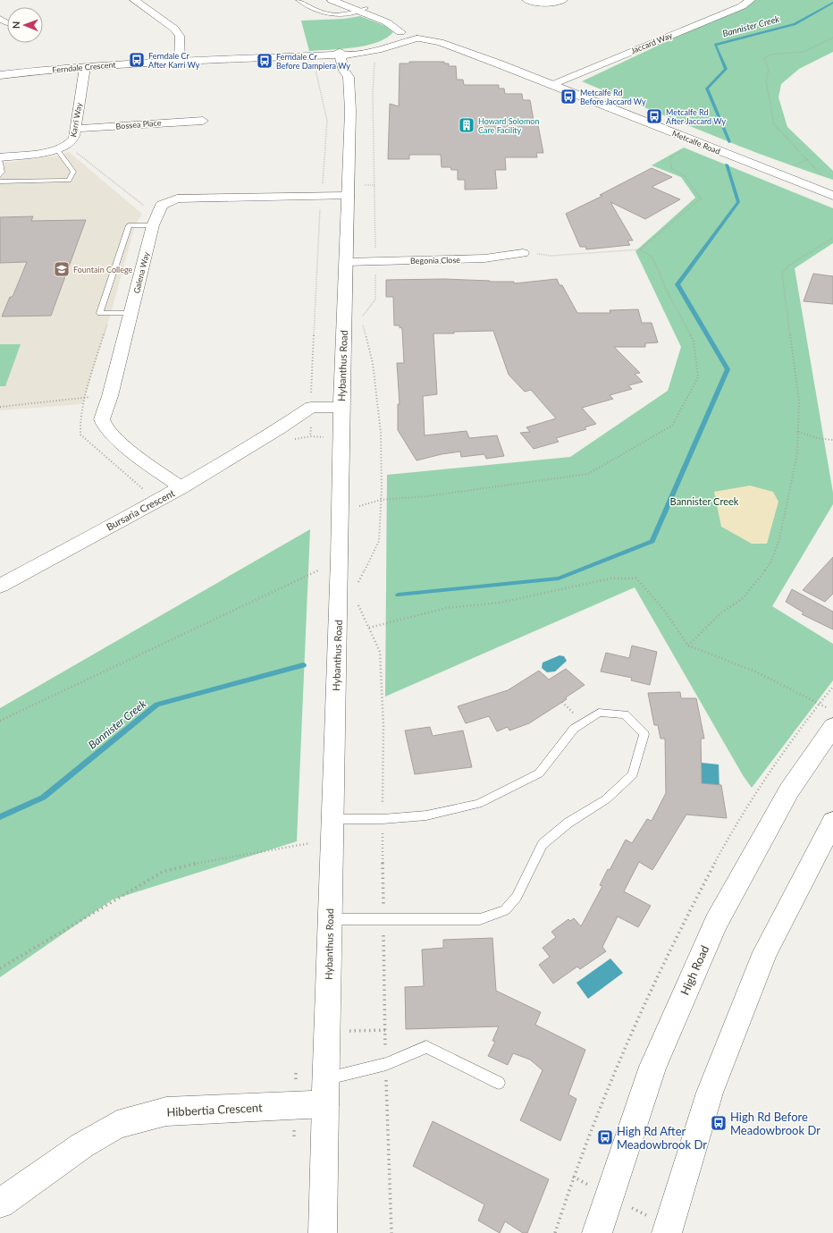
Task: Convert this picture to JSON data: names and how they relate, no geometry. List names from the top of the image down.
{
  "streets": {
    "street": [
      "Jaccard Way",
      "Ferndale Crescent",
      "Karri Way",
      "Bossea Place",
      "Metcalfe Road",
      "Begonia Close",
      "Galena Way",
      "Hybanthus Road",
      "Bursaria Crescent",
      "High Road",
      "Hibbertia Crescent"
    ]
  },
  "crossings": [
    ["Jaccard Way", "Metcalfe Road"],
    ["Ferndale Crescent", "Karri Way"],
    ["Ferndale Crescent", "Metcalfe Road"],
    ["Ferndale Crescent", "Hybanthus Road"],
    ["Karri Way", "Bossea Place"],
    ["Begonia Close", "Hybanthus Road"],
    ["Galena Way", "Hybanthus Road"],
    ["Galena Way", "Bursaria Crescent"],
    ["Hybanthus Road", "Bursaria Crescent"],
    ["Hybanthus Road", "Hibbertia Crescent"]
  ],
  "water": ["Bannister Creek"],
  "parks": ["Bannister Creek"],
  "places": {
    "bus stop": [
      "Ferndale Cr After Karri Wy",
      "Ferndale Cr Before Dampiera Wy",
      "Metcalfe Rd Before Jaccard Wy",
      "Metcalfe Rd After Jaccard Wy",
      "High Rd Before Meadowbrook Dr",
      "High Rd After Meadowbrook Dr"
    ],
    "building": ["Howard Solomon Care Facility"],
    "school or university": ["Fountain College"]
  },
  "north": "left"
}
